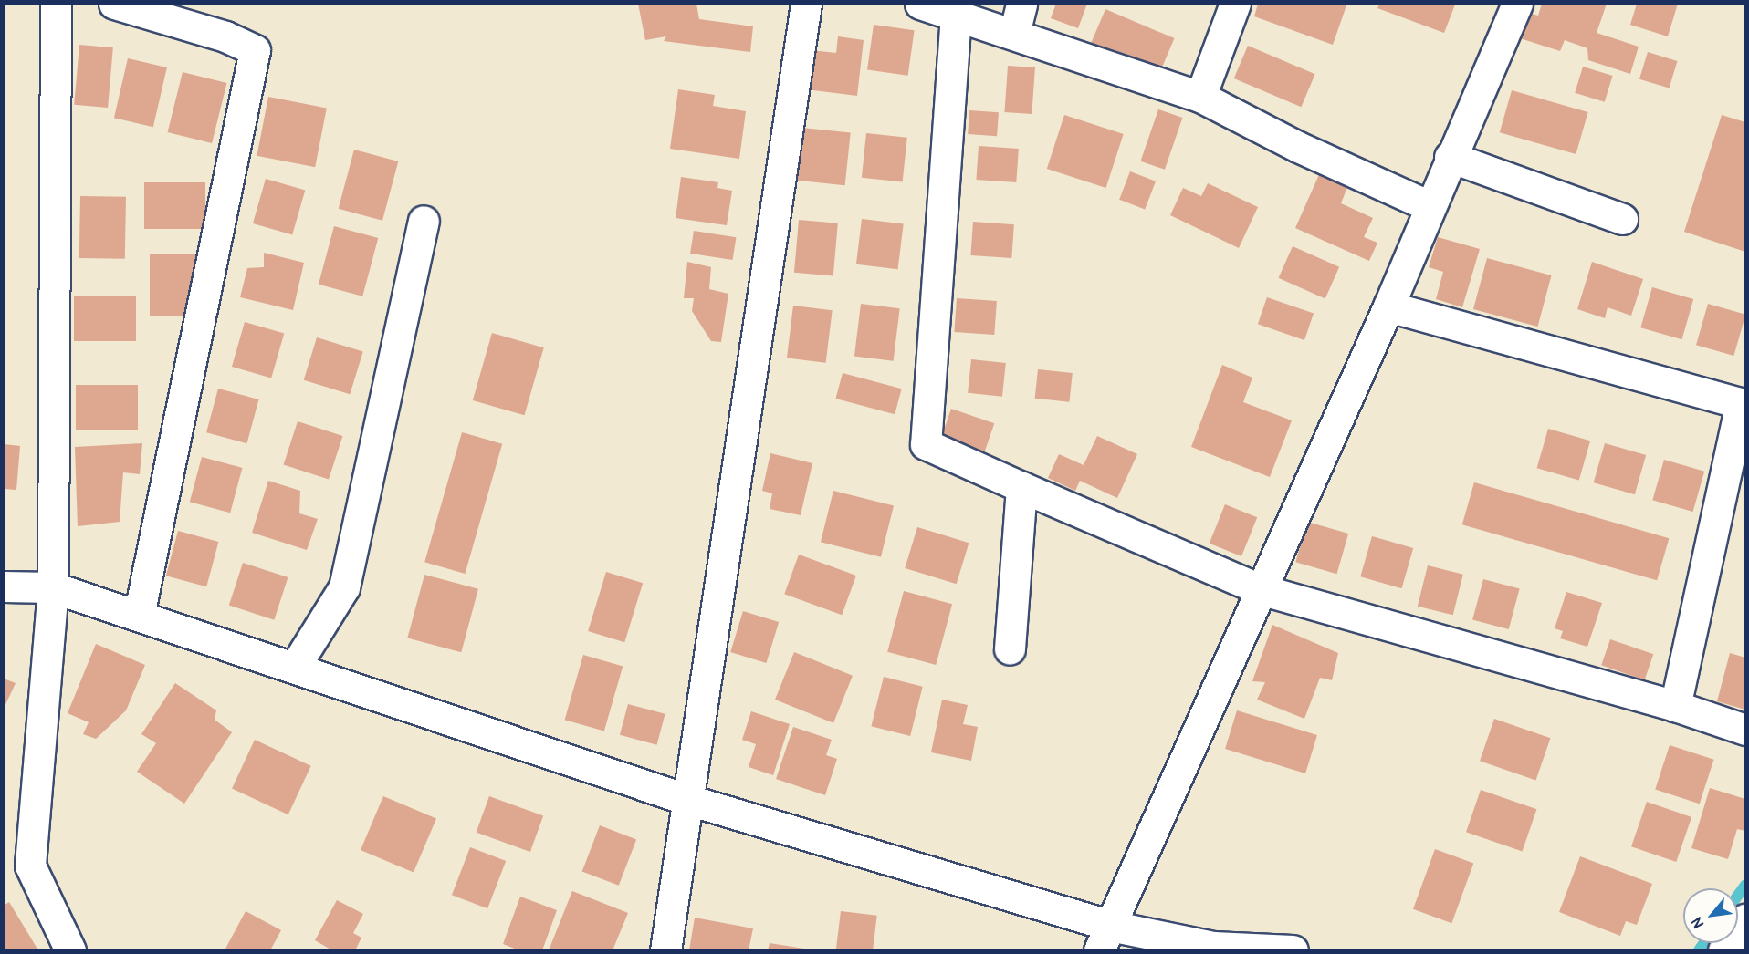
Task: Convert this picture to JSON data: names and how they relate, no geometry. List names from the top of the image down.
{
  "north": "bottom left"
}
